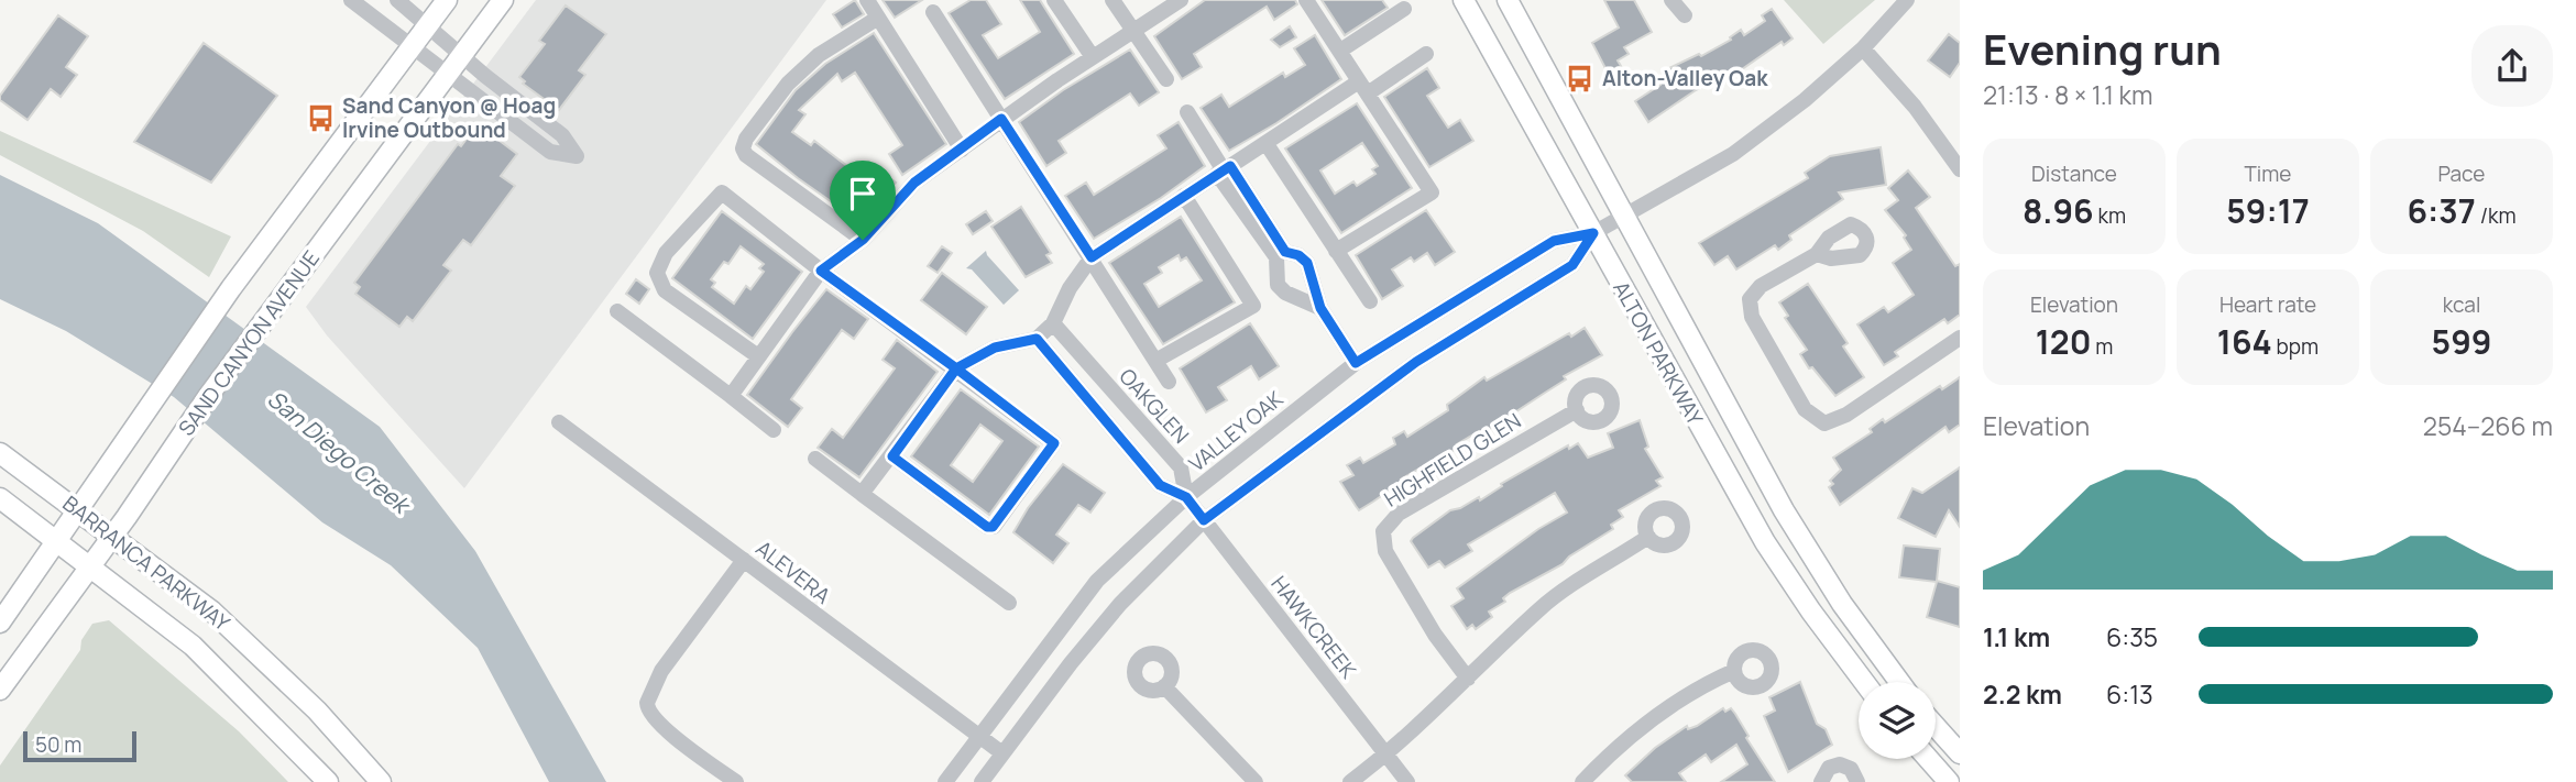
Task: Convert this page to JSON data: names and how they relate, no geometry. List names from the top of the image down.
{
  "streets": {
    "main road": ["SAND CANYON AVENUE", "ALTON PARKWAY", "BARRANCA PARKWAY"],
    "street": [
      "OAKGLEN",
      "VALLEY OAK",
      "HIGHFIELD GLEN",
      "ALEVERA",
      "HAWKCREEK"
    ]
  },
  "crossings": [
    ["SAND CANYON AVENUE", "BARRANCA PARKWAY"],
    ["ALTON PARKWAY", "VALLEY OAK"],
    ["OAKGLEN", "VALLEY OAK"],
    ["OAKGLEN", "HAWKCREEK"],
    ["VALLEY OAK", "ALEVERA"],
    ["VALLEY OAK", "HAWKCREEK"]
  ],
  "water": ["San Diego Creek"],
  "places": {
    "bus stop": ["Alton-Valley Oak", "Sand Canyon @ Hoag Irvine Outbound"]
  },
  "scale_bar": "50 m",
  "page": {
    "heading": ["Evening run", "21:13 · 8 × 1.1 km"],
    "stats": [
      ["Distance", "8.96 km"],
      ["Time", "59:17"],
      ["Pace", "6:37 /km"],
      ["Elevation", "120 m"],
      ["Heart rate", "164 bpm"],
      ["kcal", "599"]
    ],
    "chart": ["Elevation", "254–266 m"],
    "list": [
      {
        "name": "1.1 km",
        "note": "6:35"
      },
      {
        "name": "2.2 km",
        "note": "6:13"
      }
    ],
    "scale": "50 m"
  }
}
